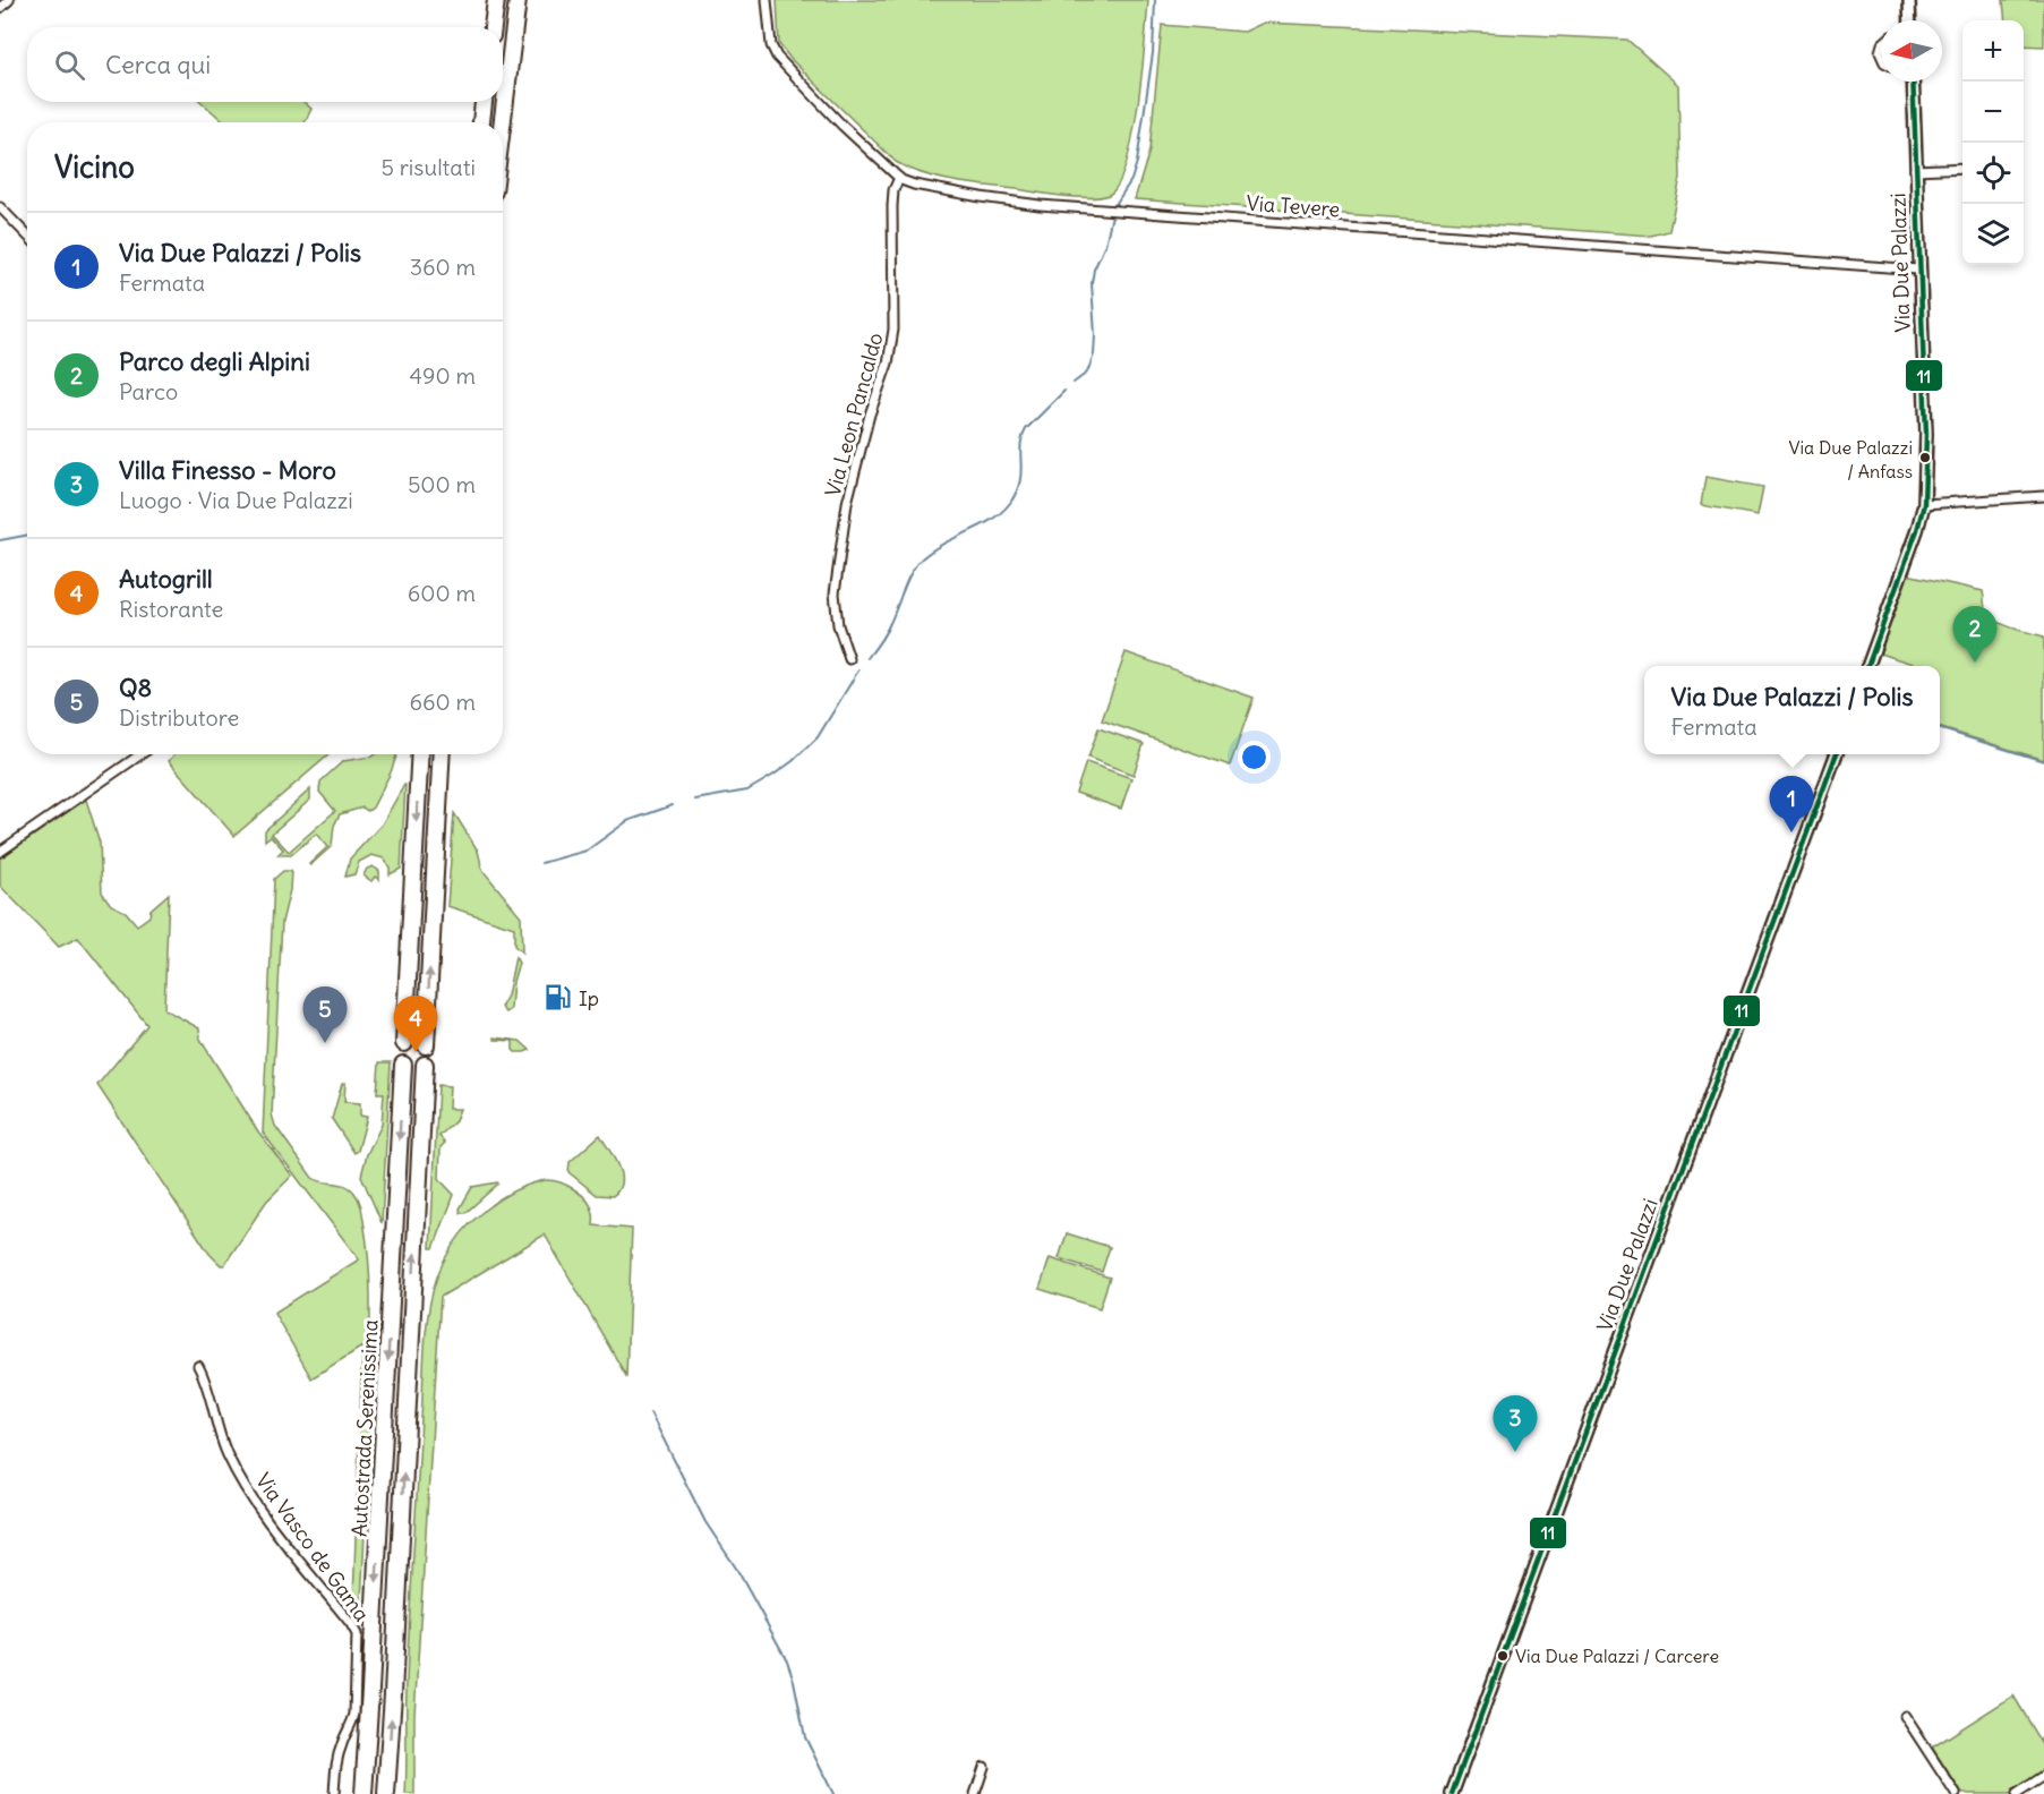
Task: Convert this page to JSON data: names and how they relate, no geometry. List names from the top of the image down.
{
  "streets": {
    "highway": ["Autostrada Serenissima"],
    "street": [
      "Via Tevere",
      "Via Due Palazzi",
      "Via Leon Pancaldo",
      "Via Vasco de Gama"
    ]
  },
  "crossings": [
    ["Via Tevere", "Via Due Palazzi"],
    ["Via Tevere", "Via Leon Pancaldo"]
  ],
  "places": {
    "other": ["Via Due Palazzi / Anfass", "Via Due Palazzi / Carcere"],
    "fuel station": ["Ip"]
  },
  "lines": ["transit line 11"],
  "north": "left",
  "page": {
    "map_buttons": ["+", "−"],
    "search": "Cerca qui",
    "heading": ["Vicino", "5 risultati"],
    "list": [
      {
        "mark": "1",
        "name": "Via Due Palazzi / Polis",
        "note": "Fermata",
        "value": "360 m"
      },
      {
        "mark": "2",
        "name": "Parco degli Alpini",
        "note": "Parco",
        "value": "490 m"
      },
      {
        "mark": "3",
        "name": "Villa Finesso - Moro",
        "note": "Luogo · Via Due Palazzi",
        "value": "500 m"
      },
      {
        "mark": "4",
        "name": "Autogrill",
        "note": "Ristorante",
        "value": "600 m"
      },
      {
        "mark": "5",
        "name": "Q8",
        "note": "Distributore",
        "value": "660 m"
      }
    ],
    "pins": [
      "2",
      "1",
      "5",
      "4",
      "3"
    ],
    "popup": ["Via Due Palazzi / Polis", "Fermata"]
  }
}
